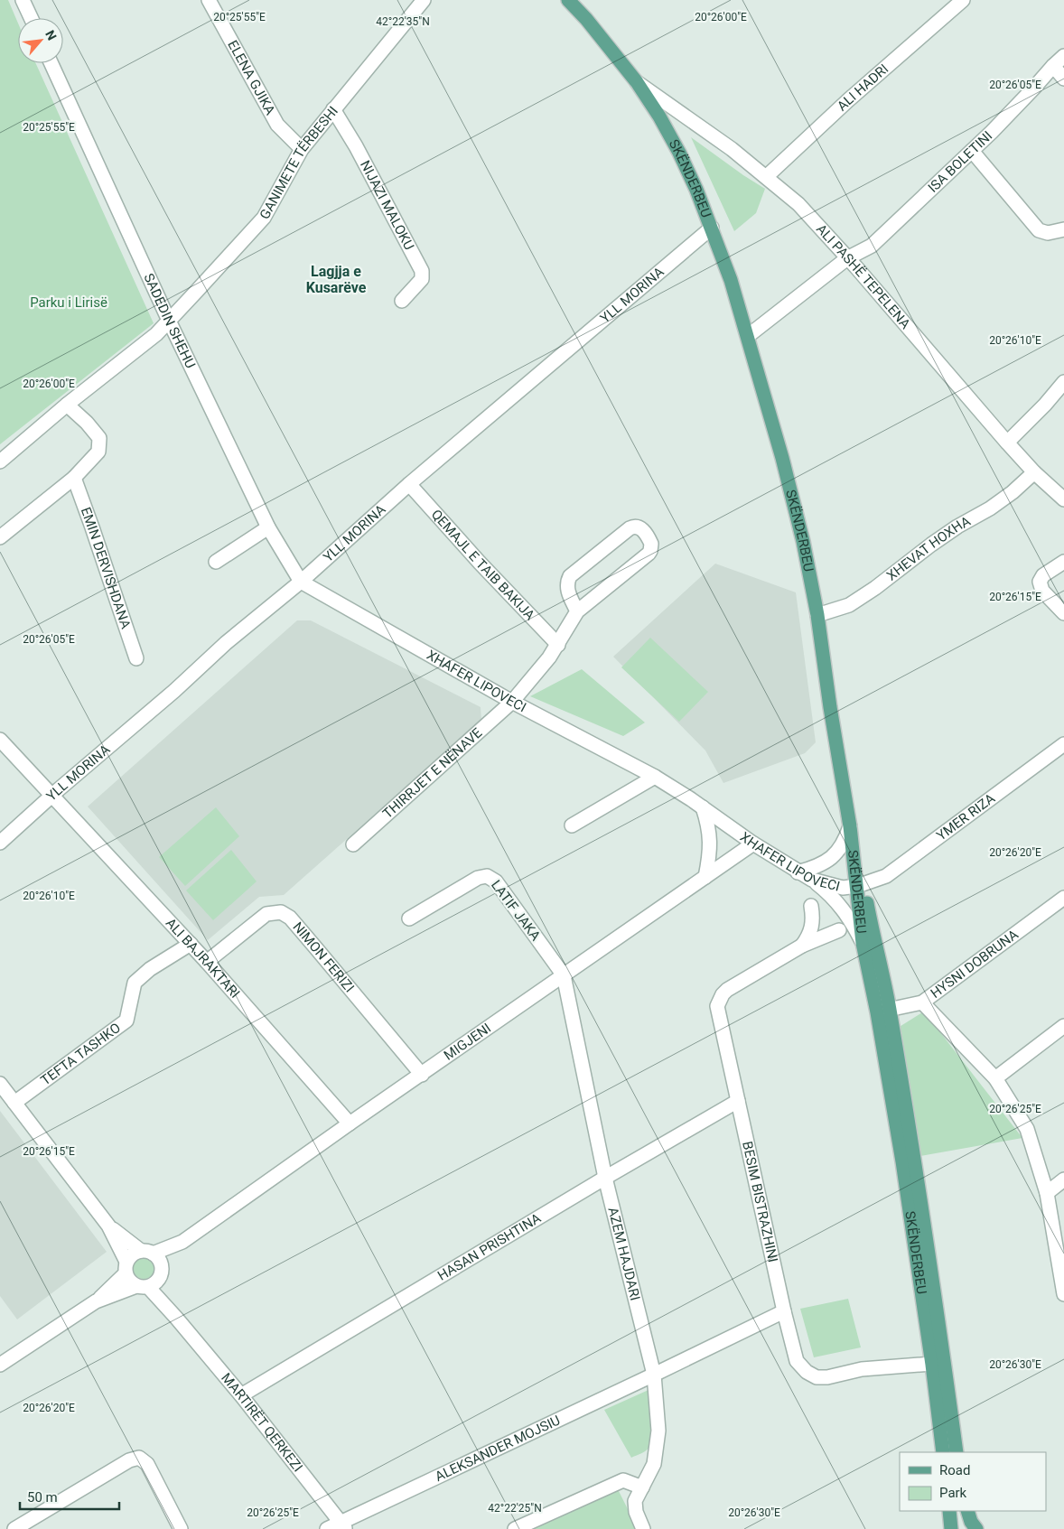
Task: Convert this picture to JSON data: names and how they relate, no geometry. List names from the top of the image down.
{
  "streets": {
    "main road": ["SKËNDERBEU"],
    "street": [
      "ELENA GJIKA",
      "ALI HADRI",
      "ISA BOLETINI",
      "GANIMETE TËRBESHI",
      "NIJAZI MALOKU",
      "ALI PASHË TEPELENA",
      "YLL MORINA",
      "SADEDIN SHEHU",
      "XHEVAT HOXHA",
      "QEMAJL E TAIB BAKIJA",
      "EMIN DERVISHDANA",
      "XHAFER LIPOVECI",
      "THIRRJET E NËNAVE",
      "YMER RIZA",
      "LATIF JAKA",
      "ALI BAJRAKTARI",
      "NIMON FERIZI",
      "HYSNI DOBRUNA",
      "MIGJENI",
      "TEFTA TASHKO",
      "BESIM BISTRAZHINI",
      "HASAN PRISHTINA",
      "AZEM HAJDARI",
      "MARTIRËT QERKEZI",
      "ALEKSANDER MOJSIU"
    ]
  },
  "crossings": [
    ["ELENA GJIKA", "GANIMETE TËRBESHI"],
    ["ALI HADRI", "ALI PASHË TEPELENA"],
    ["ISA BOLETINI", "ALI PASHË TEPELENA"],
    ["GANIMETE TËRBESHI", "NIJAZI MALOKU"],
    ["GANIMETE TËRBESHI", "SADEDIN SHEHU"],
    ["SKËNDERBEU", "ALI PASHË TEPELENA"],
    ["SKËNDERBEU", "YLL MORINA"],
    ["SKËNDERBEU", "XHEVAT HOXHA"],
    ["SKËNDERBEU", "XHAFER LIPOVECI"],
    ["SKËNDERBEU", "YMER RIZA"],
    ["SKËNDERBEU", "HYSNI DOBRUNA"],
    ["SKËNDERBEU", "BESIM BISTRAZHINI"],
    ["ALI PASHË TEPELENA", "XHEVAT HOXHA"],
    ["YLL MORINA", "SADEDIN SHEHU"],
    ["YLL MORINA", "QEMAJL E TAIB BAKIJA"],
    ["YLL MORINA", "XHAFER LIPOVECI"],
    ["YLL MORINA", "ALI BAJRAKTARI"],
    ["SADEDIN SHEHU", "XHAFER LIPOVECI"],
    ["QEMAJL E TAIB BAKIJA", "THIRRJET E NËNAVE"],
    ["XHAFER LIPOVECI", "THIRRJET E NËNAVE"],
    ["XHAFER LIPOVECI", "YMER RIZA"],
    ["XHAFER LIPOVECI", "MIGJENI"],
    ["LATIF JAKA", "MIGJENI"],
    ["LATIF JAKA", "AZEM HAJDARI"],
    ["ALI BAJRAKTARI", "NIMON FERIZI"],
    ["ALI BAJRAKTARI", "MIGJENI"],
    ["ALI BAJRAKTARI", "TEFTA TASHKO"],
    ["NIMON FERIZI", "MIGJENI"],
    ["MIGJENI", "AZEM HAJDARI"],
    ["MIGJENI", "MARTIRËT QERKEZI"],
    ["BESIM BISTRAZHINI", "HASAN PRISHTINA"],
    ["BESIM BISTRAZHINI", "ALEKSANDER MOJSIU"],
    ["HASAN PRISHTINA", "AZEM HAJDARI"],
    ["HASAN PRISHTINA", "MARTIRËT QERKEZI"],
    ["AZEM HAJDARI", "ALEKSANDER MOJSIU"],
    ["MARTIRËT QERKEZI", "ALEKSANDER MOJSIU"]
  ],
  "districts": ["Lagjja e Kusarëve"],
  "parks": ["Parku i Lirisë"],
  "legend": ["Road", "Park"],
  "scale_bar": "50 m",
  "north": "top right",
  "coordinates": [
    "20°25'55\"E",
    "20°26'00\"E",
    "42°22'35\"N",
    "20°26'05\"E",
    "20°26'10\"E",
    "20°26'15\"E",
    "20°26'20\"E",
    "20°26'25\"E",
    "20°26'30\"E",
    "42°22'25\"N"
  ]
}
